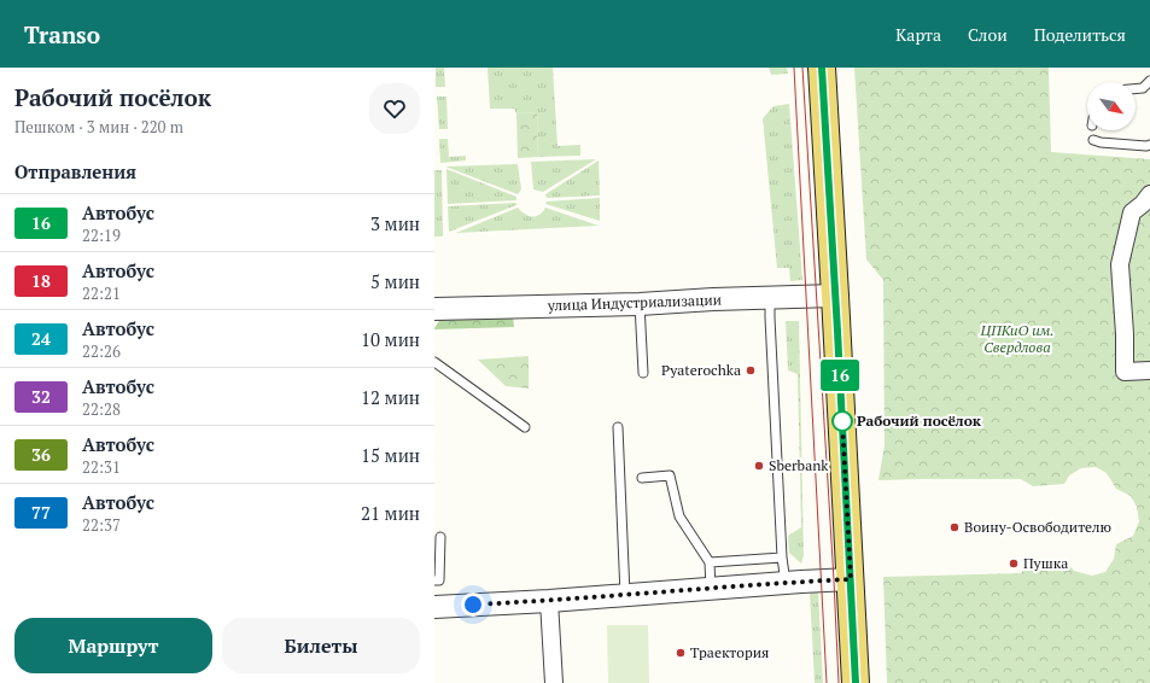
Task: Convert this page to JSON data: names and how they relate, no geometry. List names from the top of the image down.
{
  "streets": {
    "street": ["улица Индустриализации"]
  },
  "parks": ["ЦПКиО им. Свердлова"],
  "places": [
    "Pyaterochka",
    "Рабочий посёлок",
    "Sberbank",
    "Воину-Освободителю",
    "Пушка",
    "Траектория"
  ],
  "lines": ["bus line 16"],
  "north": "bottom right",
  "page": {
    "header": "Transo",
    "nav": ["Карта", "Слои", "Поделиться"],
    "heading": [
      ["Рабочий посёлок", "Пешком · 3 мин · 220 m"],
      "Отправления"
    ],
    "on_map": "16",
    "list": [
      {
        "mark": "16",
        "name": "Автобус",
        "note": "22:19",
        "value": "3 мин"
      },
      {
        "mark": "18",
        "name": "Автобус",
        "note": "22:21",
        "value": "5 мин"
      },
      {
        "mark": "24",
        "name": "Автобус",
        "note": "22:26",
        "value": "10 мин"
      },
      {
        "mark": "32",
        "name": "Автобус",
        "note": "22:28",
        "value": "12 мин"
      },
      {
        "mark": "36",
        "name": "Автобус",
        "note": "22:31",
        "value": "15 мин"
      },
      {
        "mark": "77",
        "name": "Автобус",
        "note": "22:37",
        "value": "21 мин"
      }
    ],
    "buttons": ["Маршрут", "Билеты"]
  }
}
